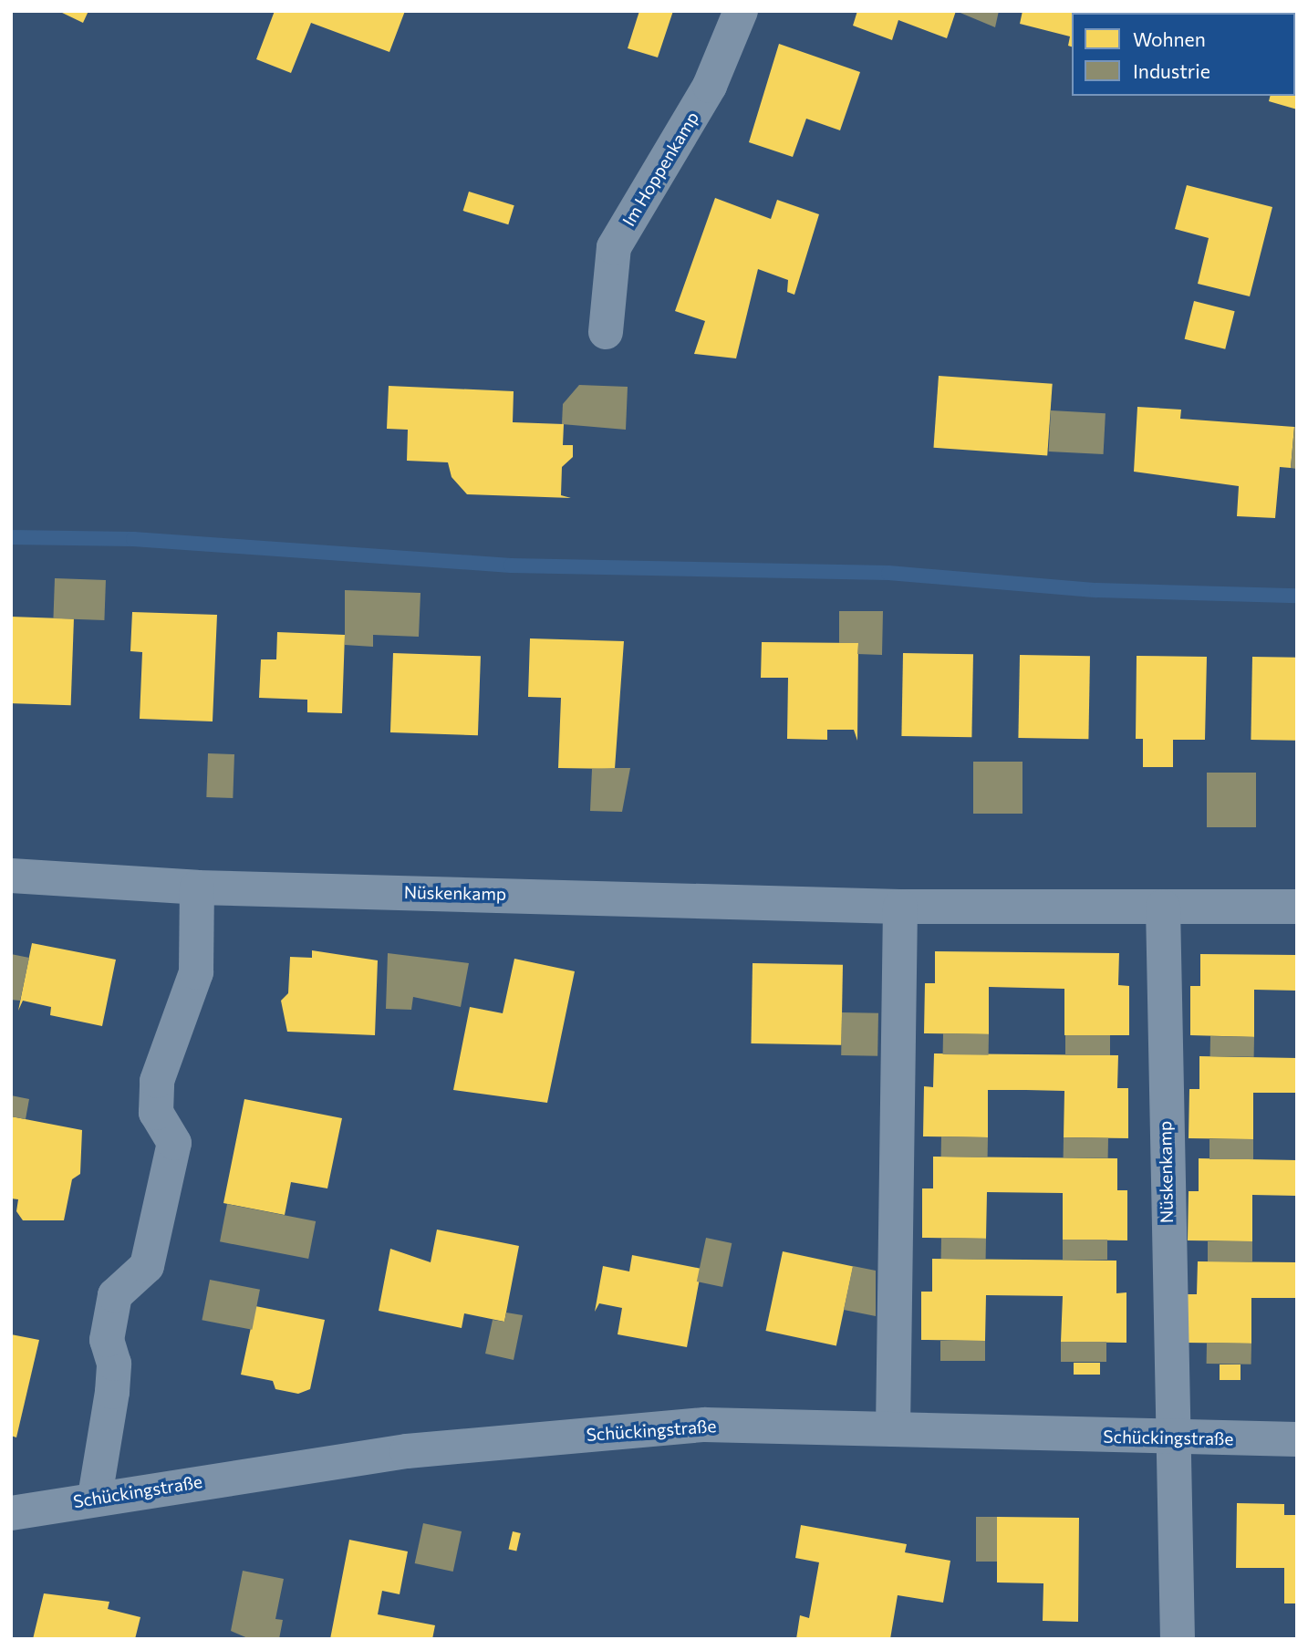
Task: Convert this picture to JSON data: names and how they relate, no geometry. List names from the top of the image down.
{
  "streets": {
    "street": ["Im Hoppenkamp", "Nüskenkamp", "Schückingstraße"]
  },
  "crossings": [
    ["Nüskenkamp", "Schückingstraße"]
  ],
  "legend": ["Wohnen", "Industrie"]
}
